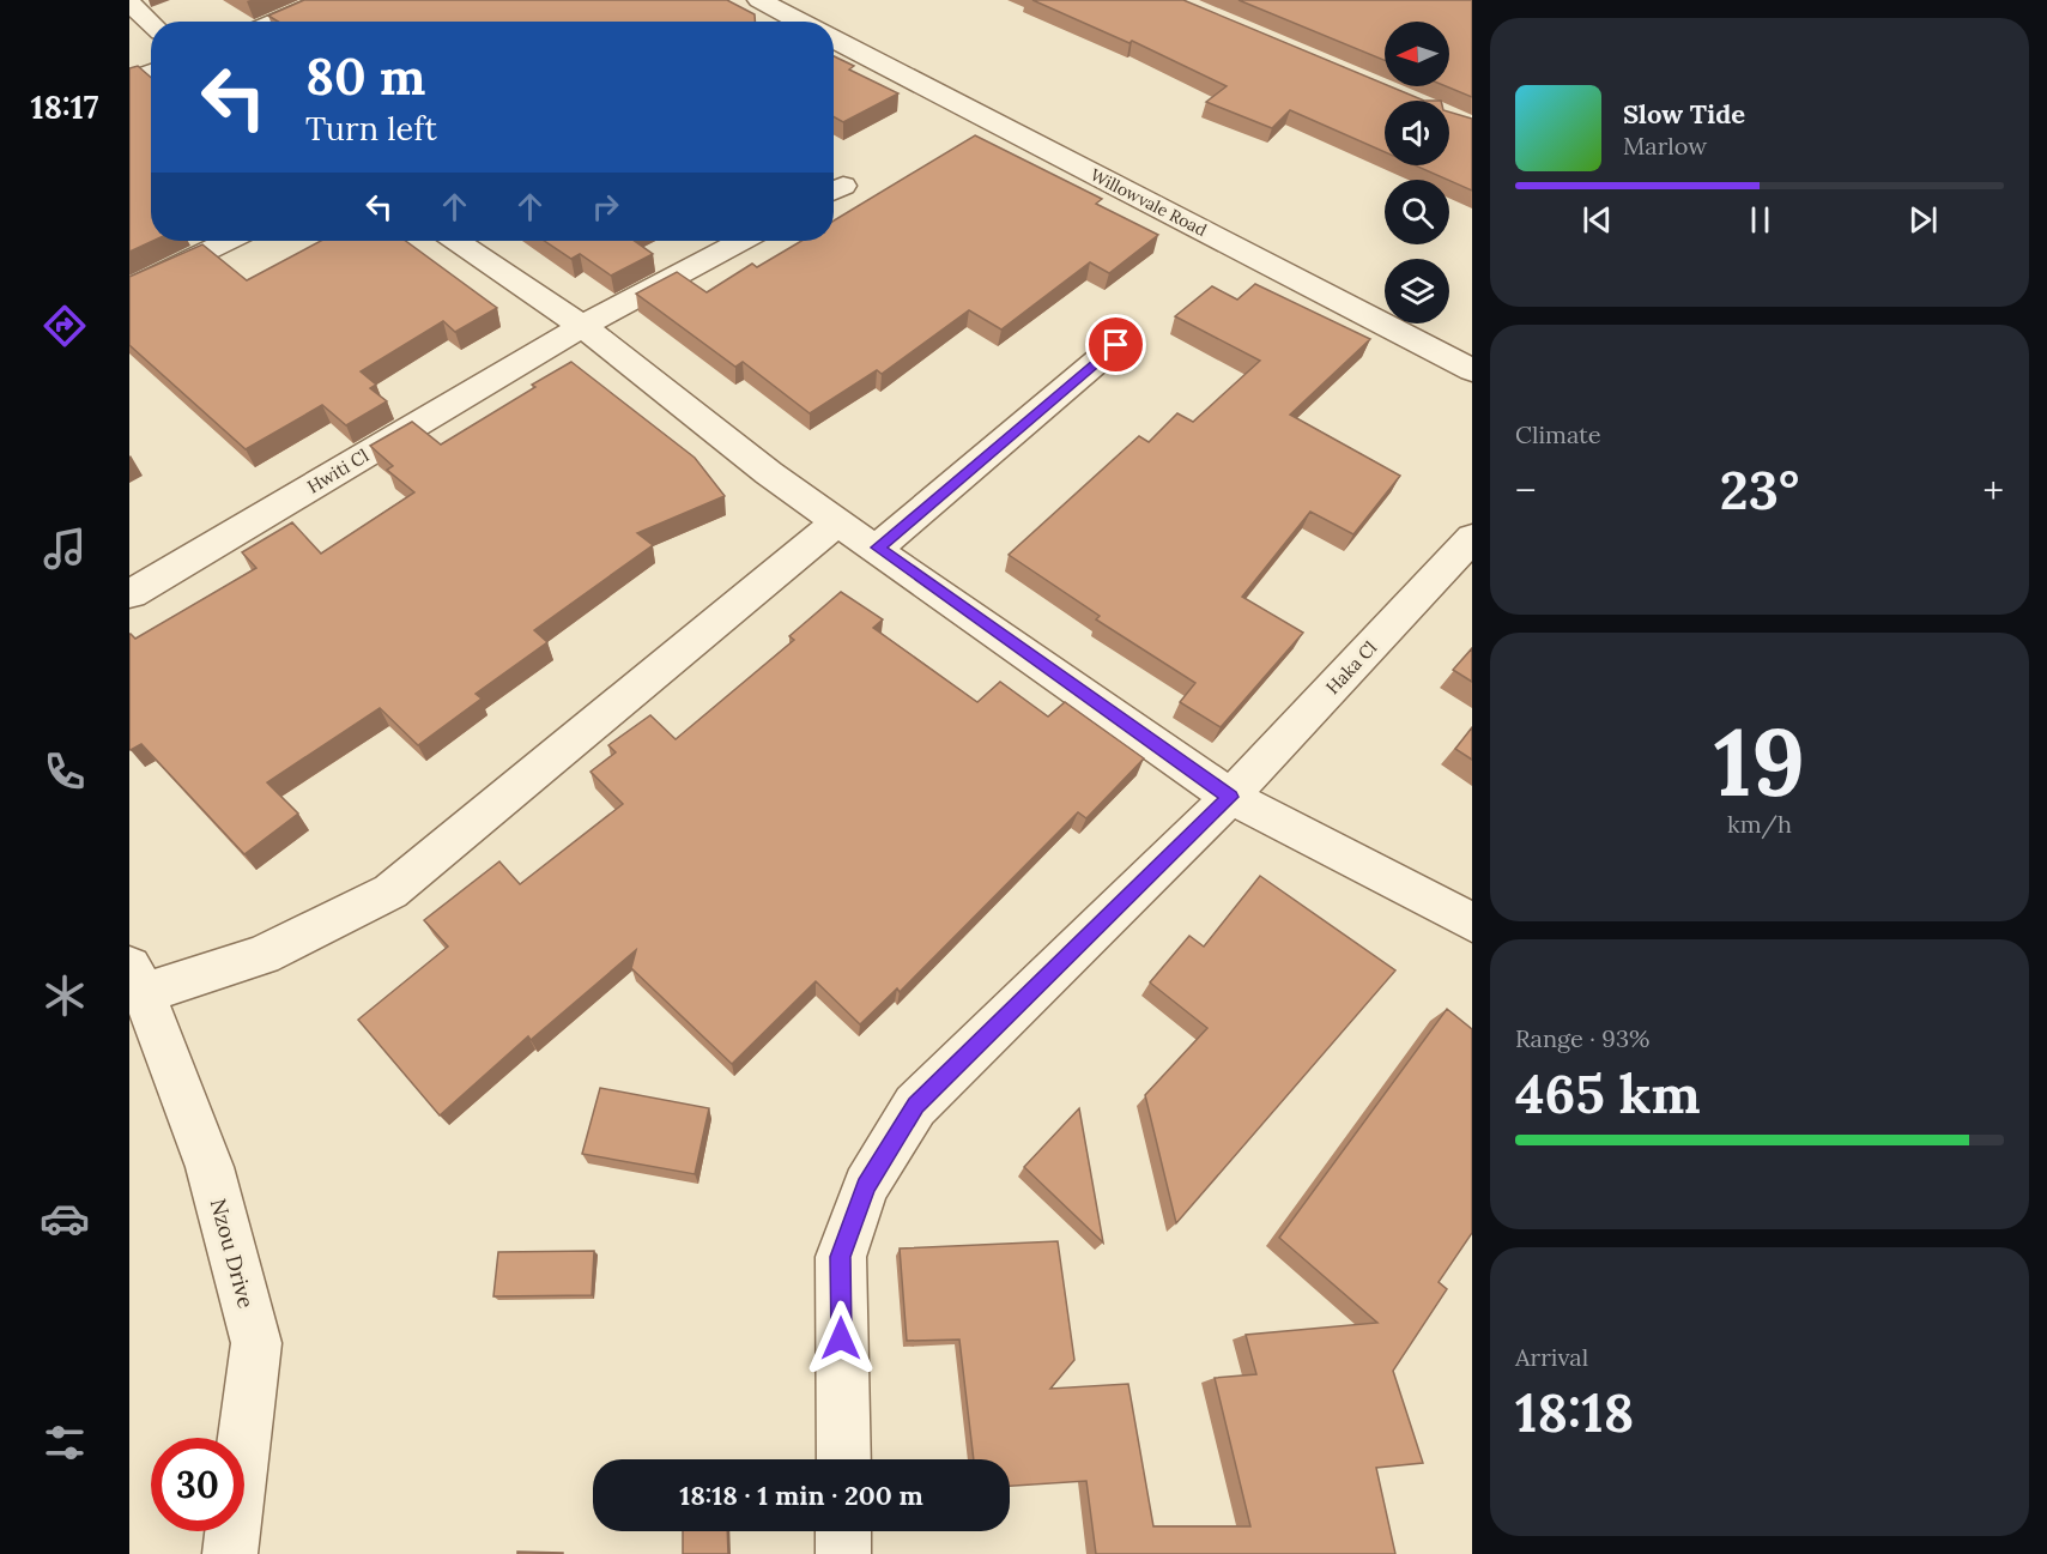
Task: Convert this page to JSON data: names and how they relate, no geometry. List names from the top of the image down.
{
  "streets": {
    "street": [
      "Willowvale Road",
      "Hwiti Cl",
      "Haka Cl",
      "Nzou Drive"
    ]
  },
  "north": "left",
  "page": {
    "tabs": "18:17",
    "turn": ["80 m", "Turn left"],
    "song": ["Slow Tide", "Marlow"],
    "tile": [
      "Climate",
      ["19", "km/h"],
      ["Range · 93%", "465 km"],
      ["Arrival", "18:18"]
    ],
    "heat": ["−", "23°", "+"],
    "limit": "30",
    "trip": "18:18 · 1 min · 200 m"
  }
}
